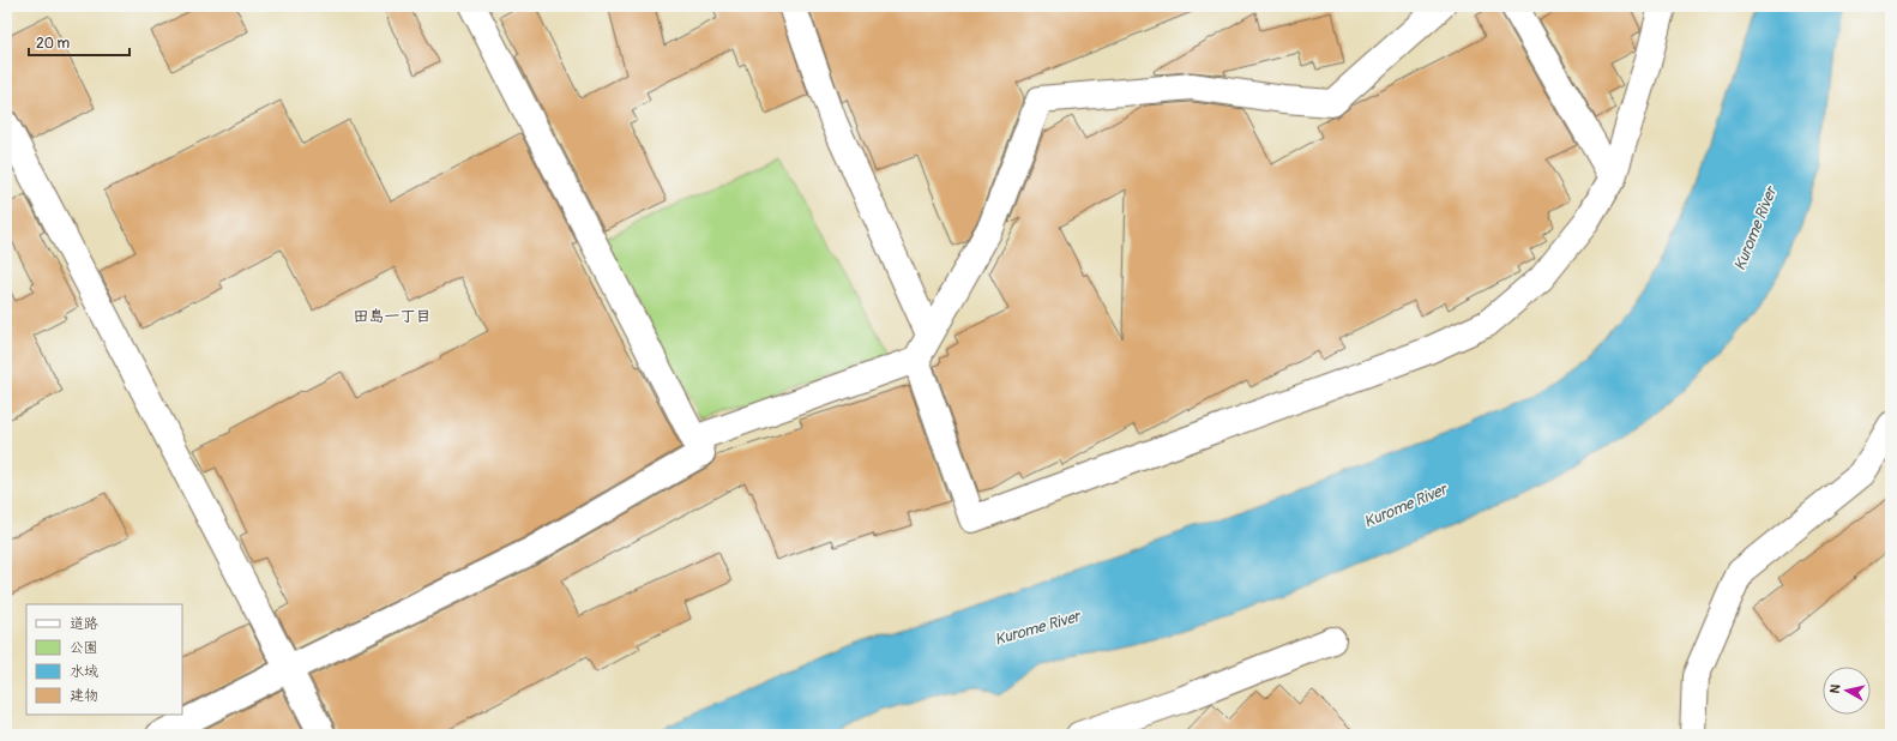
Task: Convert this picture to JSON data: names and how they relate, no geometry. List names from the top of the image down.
{
  "districts": ["田島一丁目"],
  "water": ["Kurome River"],
  "legend": [
    "道路",
    "公園",
    "水域",
    "建物"
  ],
  "scale_bar": "20 m",
  "north": "left"
}
